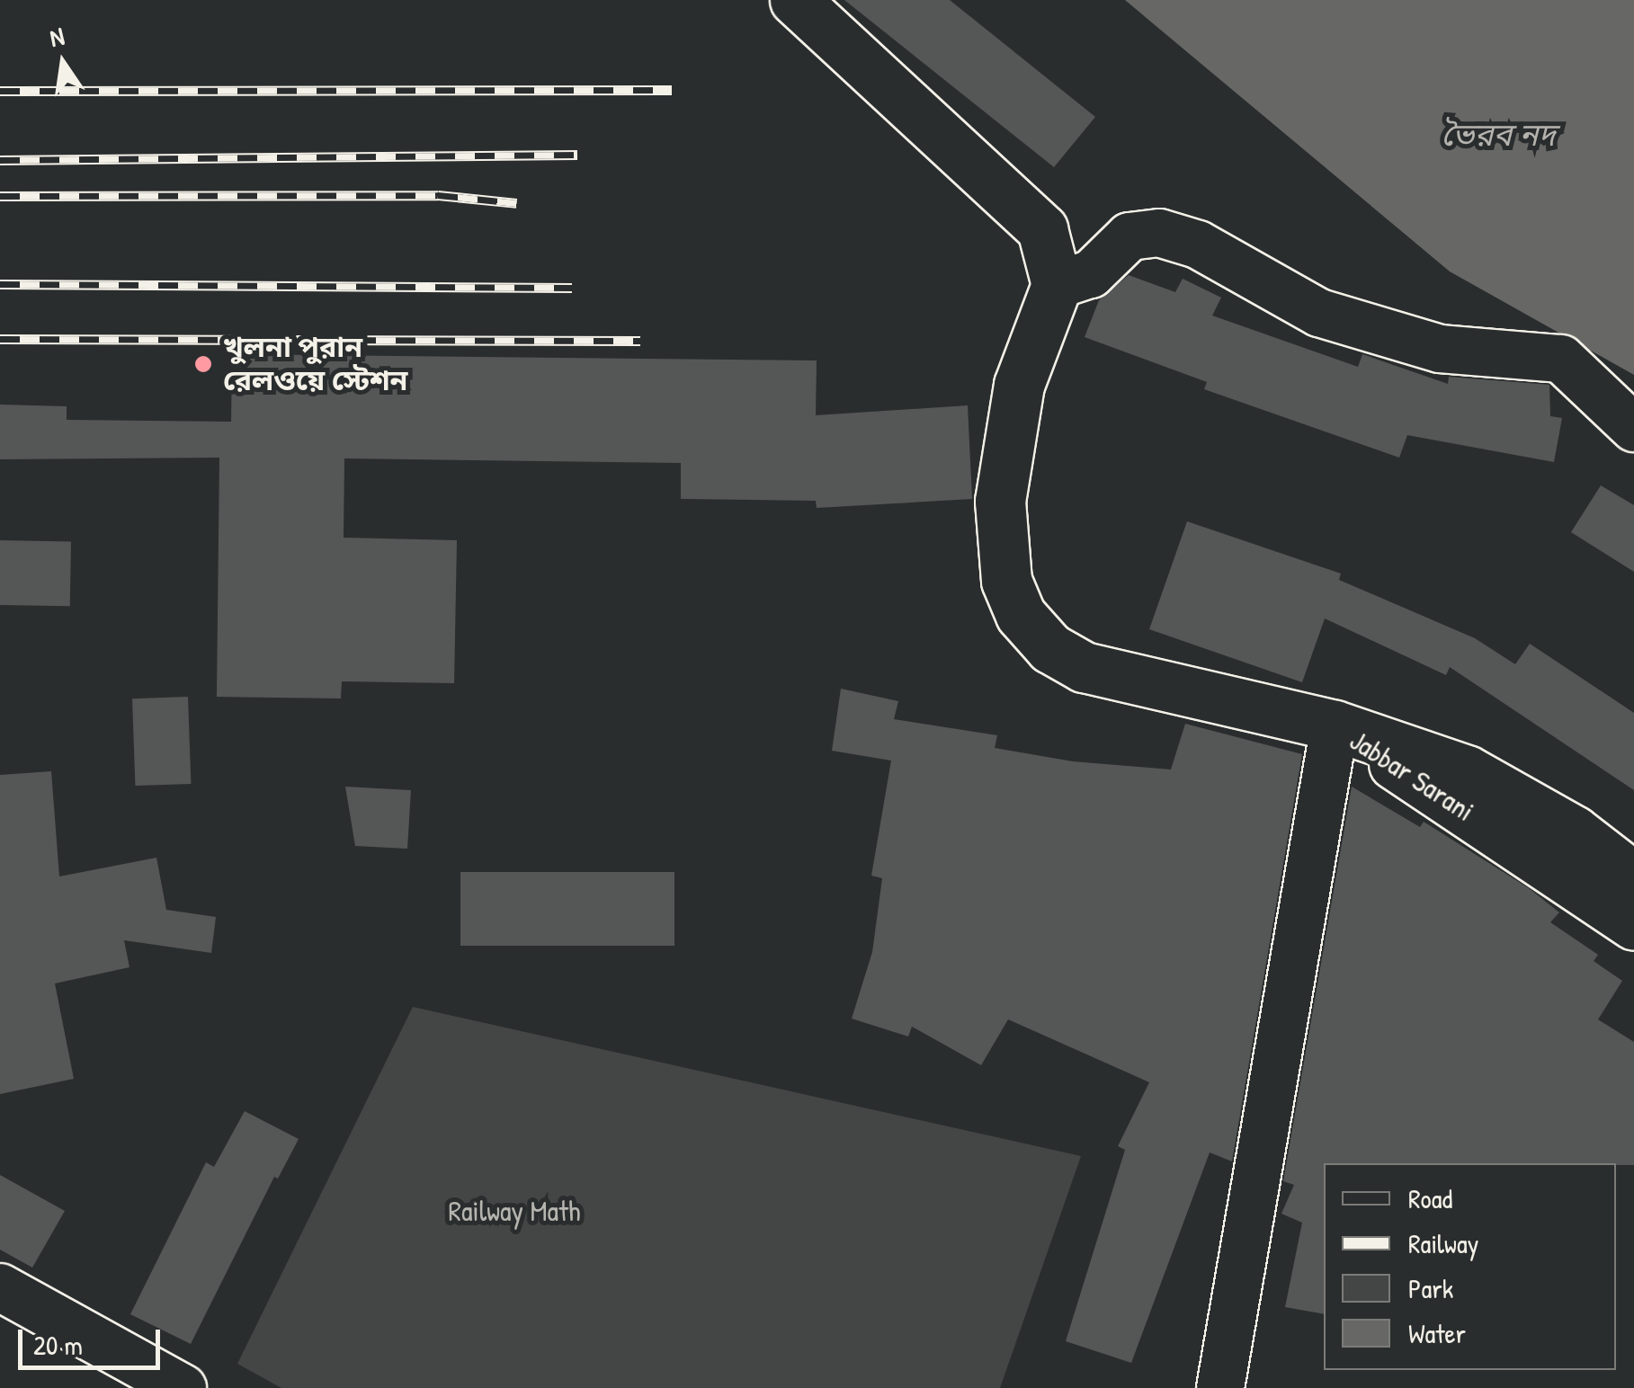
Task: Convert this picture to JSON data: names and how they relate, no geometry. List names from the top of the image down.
{
  "streets": {
    "street": ["Jabbar Sarani"]
  },
  "water": ["ভৈরব নদ"],
  "parks": ["Railway Math"],
  "places": ["খুলনা পুরান রেলওয়ে স্টেশন"],
  "legend": [
    "Road",
    "Railway",
    "Park",
    "Water"
  ],
  "scale_bar": "20 m",
  "north": "top"
}
